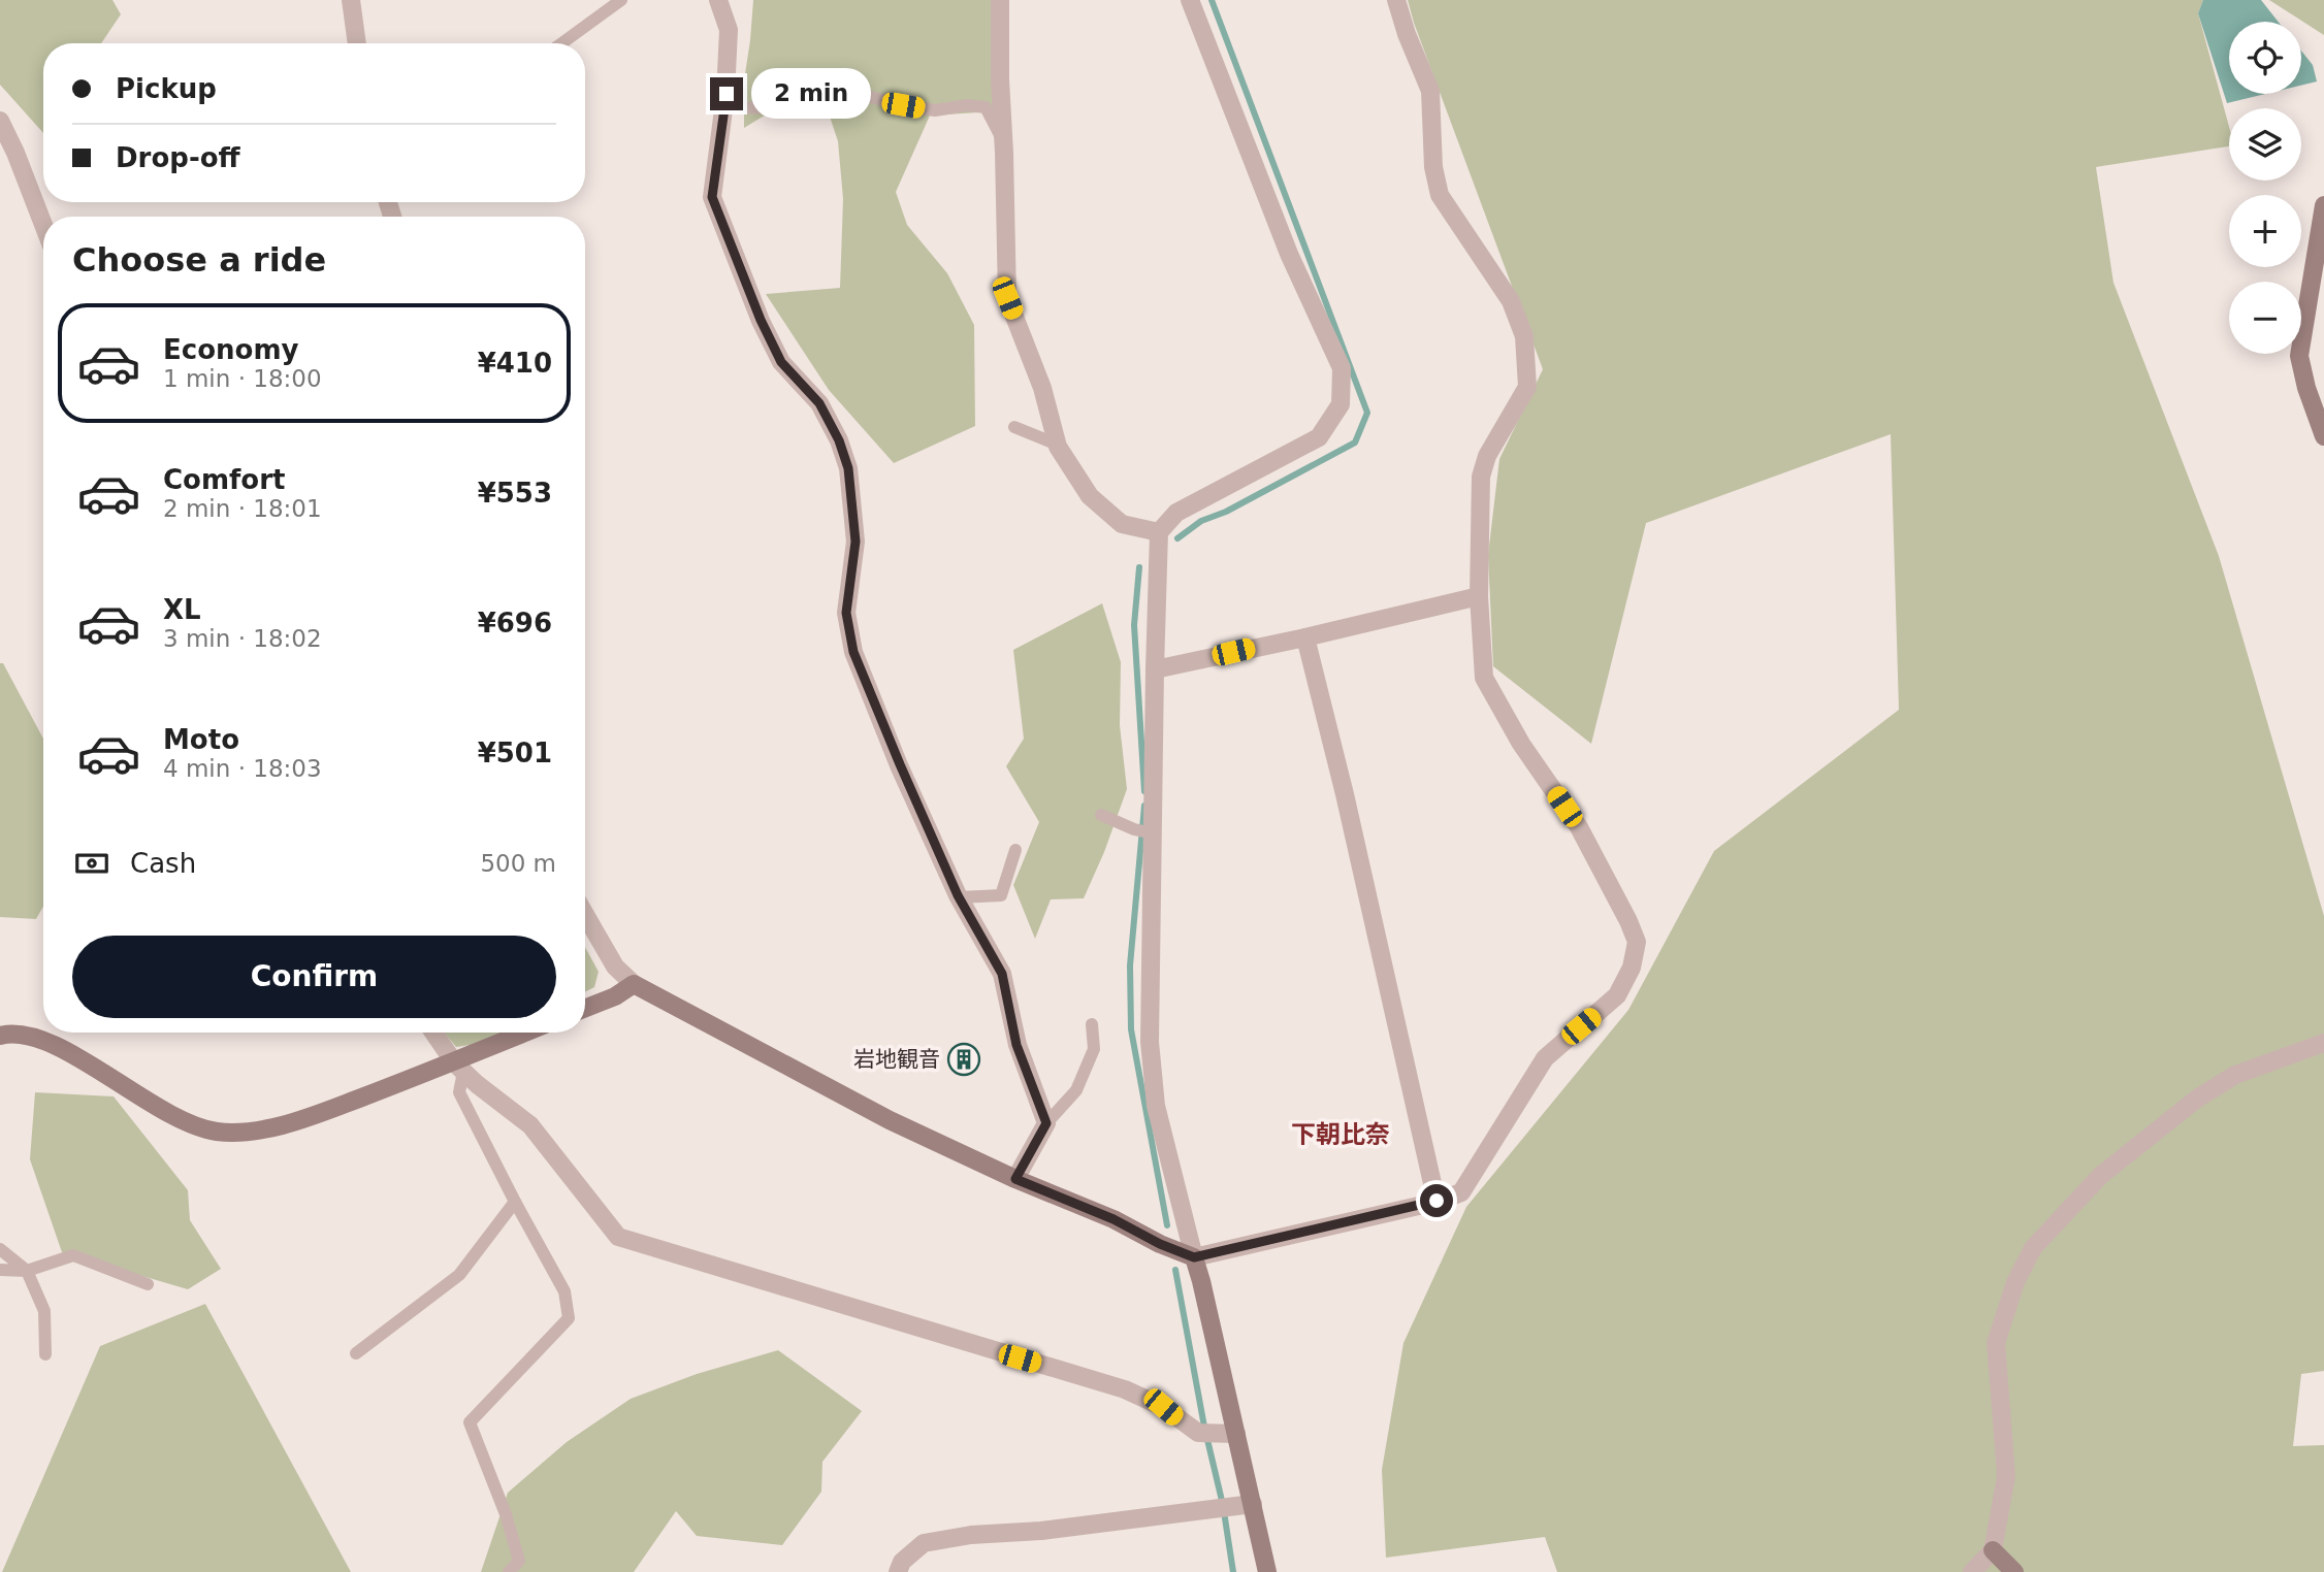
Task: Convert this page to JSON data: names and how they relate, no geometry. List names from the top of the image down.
{
  "districts": ["下朝比奈"],
  "places": {
    "building": ["岩地観音"]
  },
  "page": {
    "map_buttons": ["+", "−"],
    "banner": ["Pickup", "Drop-off"],
    "bubble": "2 min",
    "heading": "Choose a ride",
    "list": [
      {
        "name": "Economy",
        "note": "1 min · 18:00",
        "value": "¥410"
      },
      {
        "name": "Comfort",
        "note": "2 min · 18:01",
        "value": "¥553"
      },
      {
        "name": "XL",
        "note": "3 min · 18:02",
        "value": "¥696"
      },
      {
        "name": "Moto",
        "note": "4 min · 18:03",
        "value": "¥501"
      }
    ],
    "pay": ["Cash", "500 m"],
    "buttons": "Confirm"
  }
}
